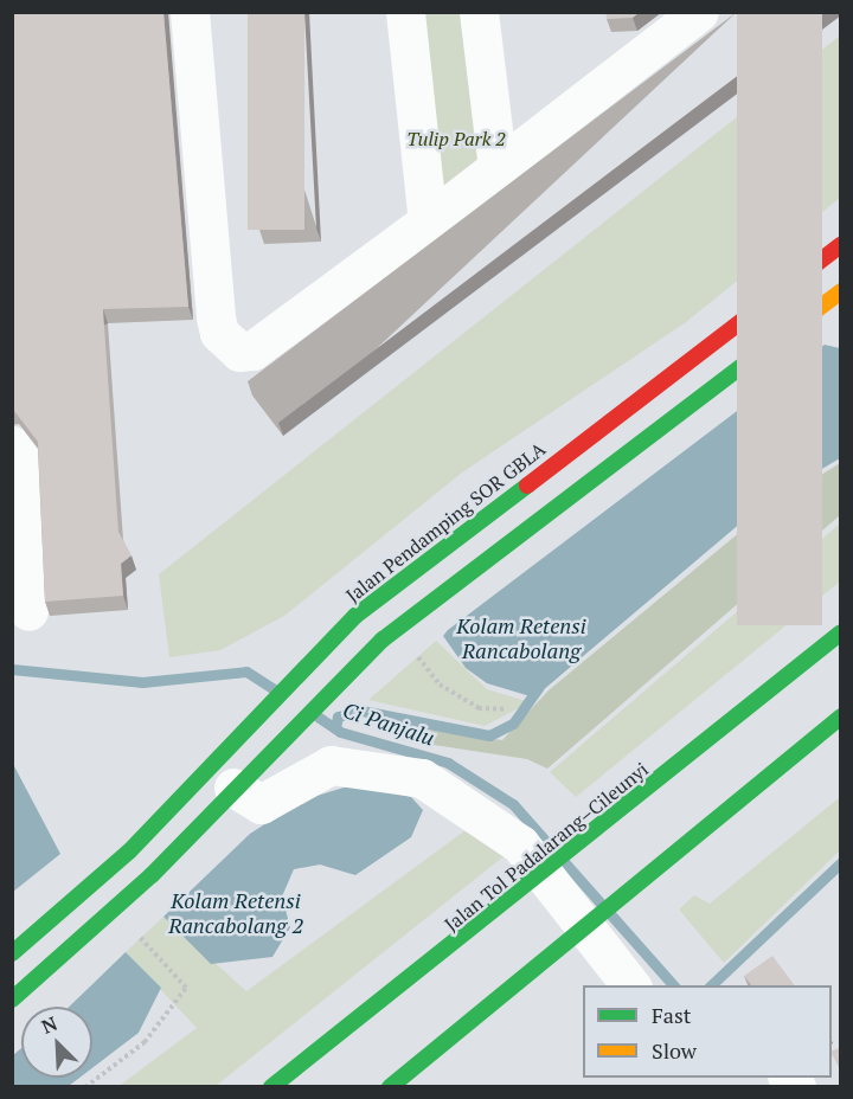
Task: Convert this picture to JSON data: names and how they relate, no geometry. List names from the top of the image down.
{
  "streets": {
    "main road": ["Jalan Pendamping SOR GBLA", "Jalan Tol Padalarang–Cileunyi"]
  },
  "water": ["Kolam Retensi Rancabolang", "Ci Panjalu", "Kolam Retensi Rancabolang 2"],
  "parks": ["Tulip Park 2"],
  "legend": ["Fast", "Slow"],
  "north": "top left"
}
